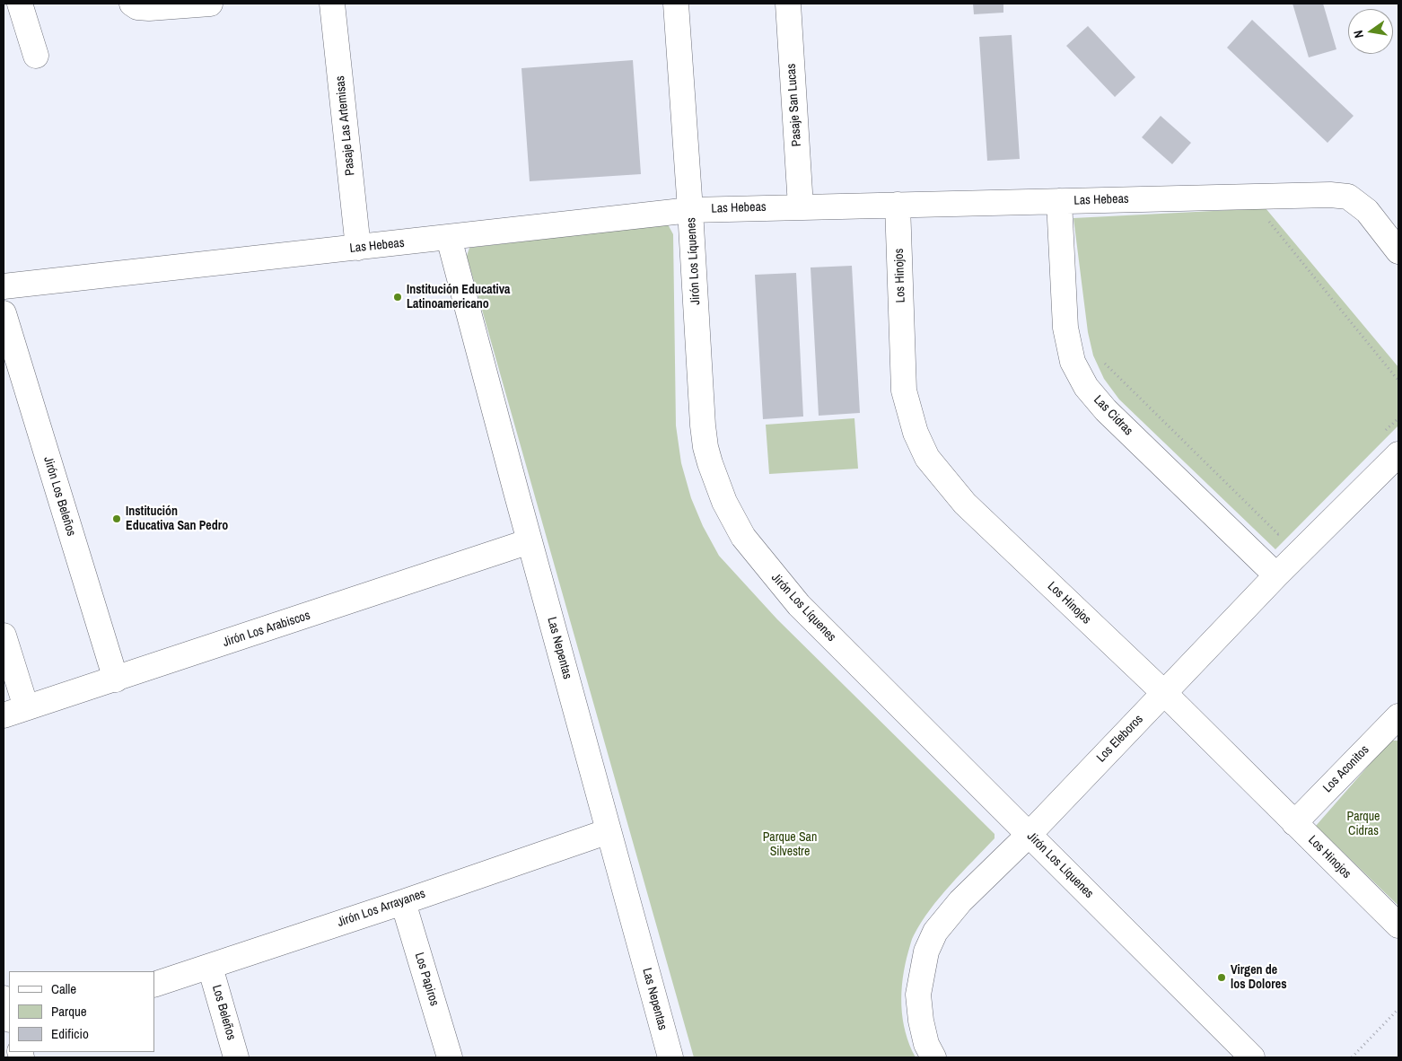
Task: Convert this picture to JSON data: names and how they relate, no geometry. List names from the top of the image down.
{
  "streets": {
    "street": [
      "Pasaje San Lucas",
      "Pasaje Las Artemisas",
      "Las Hebeas",
      "Jirón Los Líquenes",
      "Los Hinojos",
      "Las Cidras",
      "Jirón Los Beleños",
      "Jirón Los Arabiscos",
      "Las Nepentas",
      "Los Eleboros",
      "Los Aconitos",
      "Jirón Los Arrayanes",
      "Los Papiros",
      "Los Beleños"
    ]
  },
  "crossings": [
    ["Pasaje San Lucas", "Las Hebeas"],
    ["Pasaje Las Artemisas", "Las Hebeas"],
    ["Las Hebeas", "Jirón Los Líquenes"],
    ["Las Hebeas", "Los Hinojos"],
    ["Las Hebeas", "Las Cidras"],
    ["Las Hebeas", "Las Nepentas"],
    ["Jirón Los Líquenes", "Los Eleboros"],
    ["Los Hinojos", "Los Eleboros"],
    ["Los Hinojos", "Los Aconitos"],
    ["Las Cidras", "Los Eleboros"],
    ["Jirón Los Beleños", "Jirón Los Arabiscos"],
    ["Jirón Los Arabiscos", "Las Nepentas"],
    ["Las Nepentas", "Jirón Los Arrayanes"],
    ["Jirón Los Arrayanes", "Los Papiros"],
    ["Jirón Los Arrayanes", "Los Beleños"]
  ],
  "parks": ["Parque Cidras", "Parque San Silvestre"],
  "places": ["Institución Educativa Latinoamericano", "Institución Educativa San Pedro", "Virgen de los Dolores"],
  "legend": ["Calle", "Parque", "Edificio"],
  "north": "left"
}
